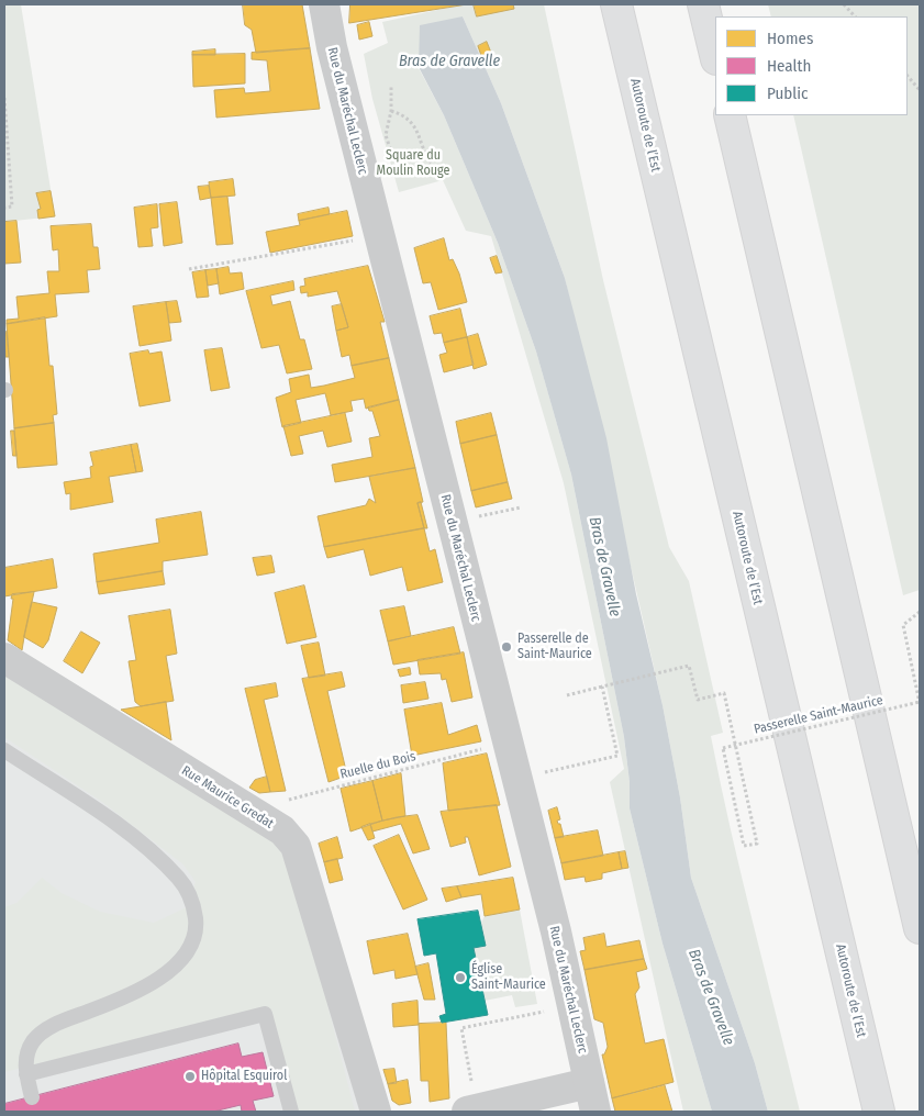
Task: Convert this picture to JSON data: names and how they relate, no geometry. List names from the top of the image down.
{
  "streets": {
    "highway": ["Autoroute de l’Est"],
    "street": ["Rue du Maréchal Leclerc", "Rue Maurice Gredat"],
    "path": ["Passerelle Saint-Maurice", "Ruelle du Bois"]
  },
  "crossings": [
    ["Rue du Maréchal Leclerc", "Ruelle du Bois"],
    ["Ruelle du Bois", "Rue Maurice Gredat"]
  ],
  "water": ["Bras de Gravelle"],
  "parks": ["Square du Moulin Rouge"],
  "places": ["Passerelle de Saint-Maurice", "Église Saint-Maurice", "Hôpital Esquirol"],
  "legend": ["Homes", "Health", "Public"]
}
